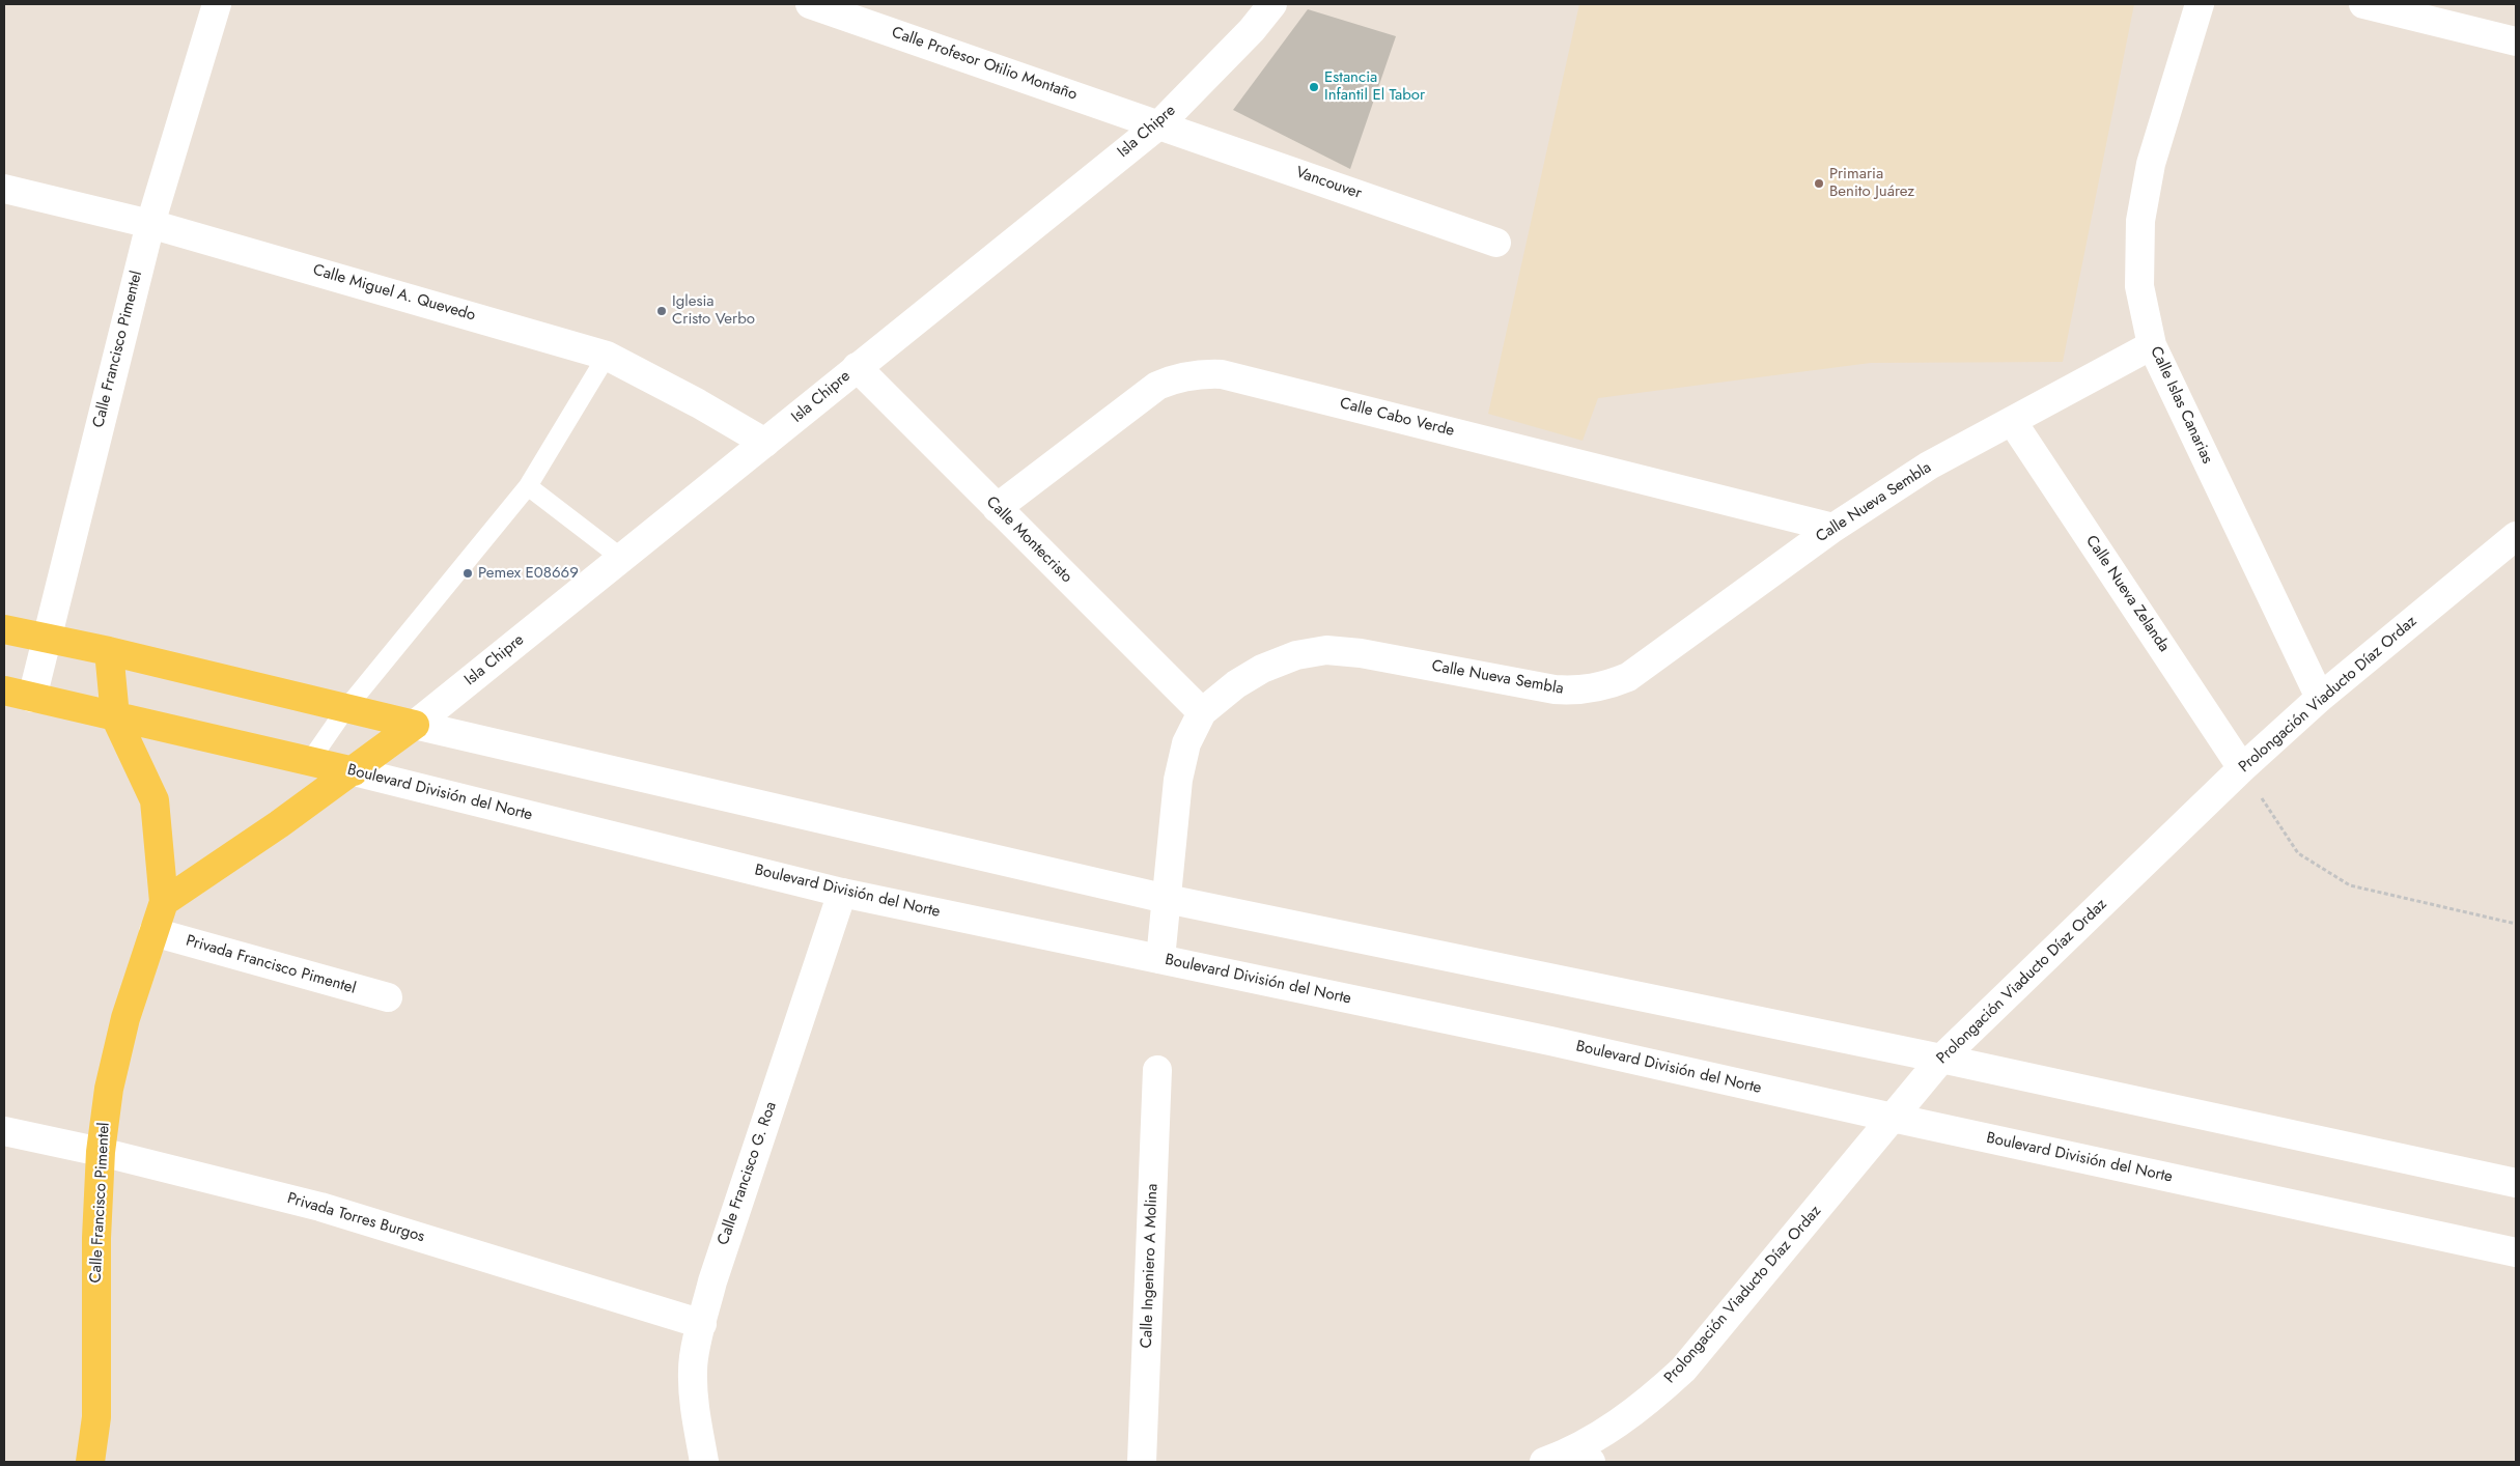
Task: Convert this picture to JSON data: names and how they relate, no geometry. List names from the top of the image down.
{
  "streets": {
    "main road": ["Isla Chipre", "Calle Francisco Pimentel", "Boulevard División del Norte"],
    "street": [
      "Calle Profesor Otilio Montaño",
      "Vancouver",
      "Calle Miguel A. Quevedo",
      "Calle Islas Canarias",
      "Calle Cabo Verde",
      "Calle Nueva Sembla",
      "Calle Montecristo",
      "Calle Nueva Zelanda",
      "Prolongación Viaducto Díaz Ordaz",
      "Privada Francisco Pimentel",
      "Calle Francisco G. Roa",
      "Privada Torres Burgos",
      "Calle Ingeniero A Molina"
    ]
  },
  "crossings": [
    ["Calle Profesor Otilio Montaño", "Isla Chipre"],
    ["Calle Profesor Otilio Montaño", "Vancouver"],
    ["Isla Chipre", "Vancouver"],
    ["Isla Chipre", "Calle Miguel A. Quevedo"],
    ["Isla Chipre", "Calle Montecristo"],
    ["Isla Chipre", "Boulevard División del Norte"],
    ["Calle Miguel A. Quevedo", "Calle Francisco Pimentel"],
    ["Calle Francisco Pimentel", "Boulevard División del Norte"],
    ["Calle Francisco Pimentel", "Privada Francisco Pimentel"],
    ["Calle Francisco Pimentel", "Privada Torres Burgos"],
    ["Calle Islas Canarias", "Calle Nueva Sembla"],
    ["Calle Islas Canarias", "Prolongación Viaducto Díaz Ordaz"],
    ["Calle Cabo Verde", "Calle Nueva Sembla"],
    ["Calle Cabo Verde", "Calle Montecristo"],
    ["Calle Nueva Sembla", "Calle Montecristo"],
    ["Calle Nueva Sembla", "Calle Nueva Zelanda"],
    ["Calle Nueva Sembla", "Boulevard División del Norte"],
    ["Calle Nueva Zelanda", "Prolongación Viaducto Díaz Ordaz"],
    ["Prolongación Viaducto Díaz Ordaz", "Boulevard División del Norte"],
    ["Boulevard División del Norte", "Calle Francisco G. Roa"],
    ["Calle Francisco G. Roa", "Privada Torres Burgos"]
  ],
  "places": [
    "Estancia Infantil El Tabor",
    "Primaria Benito Juárez",
    "Iglesia Cristo Verbo",
    "Pemex E08669"
  ]
}
